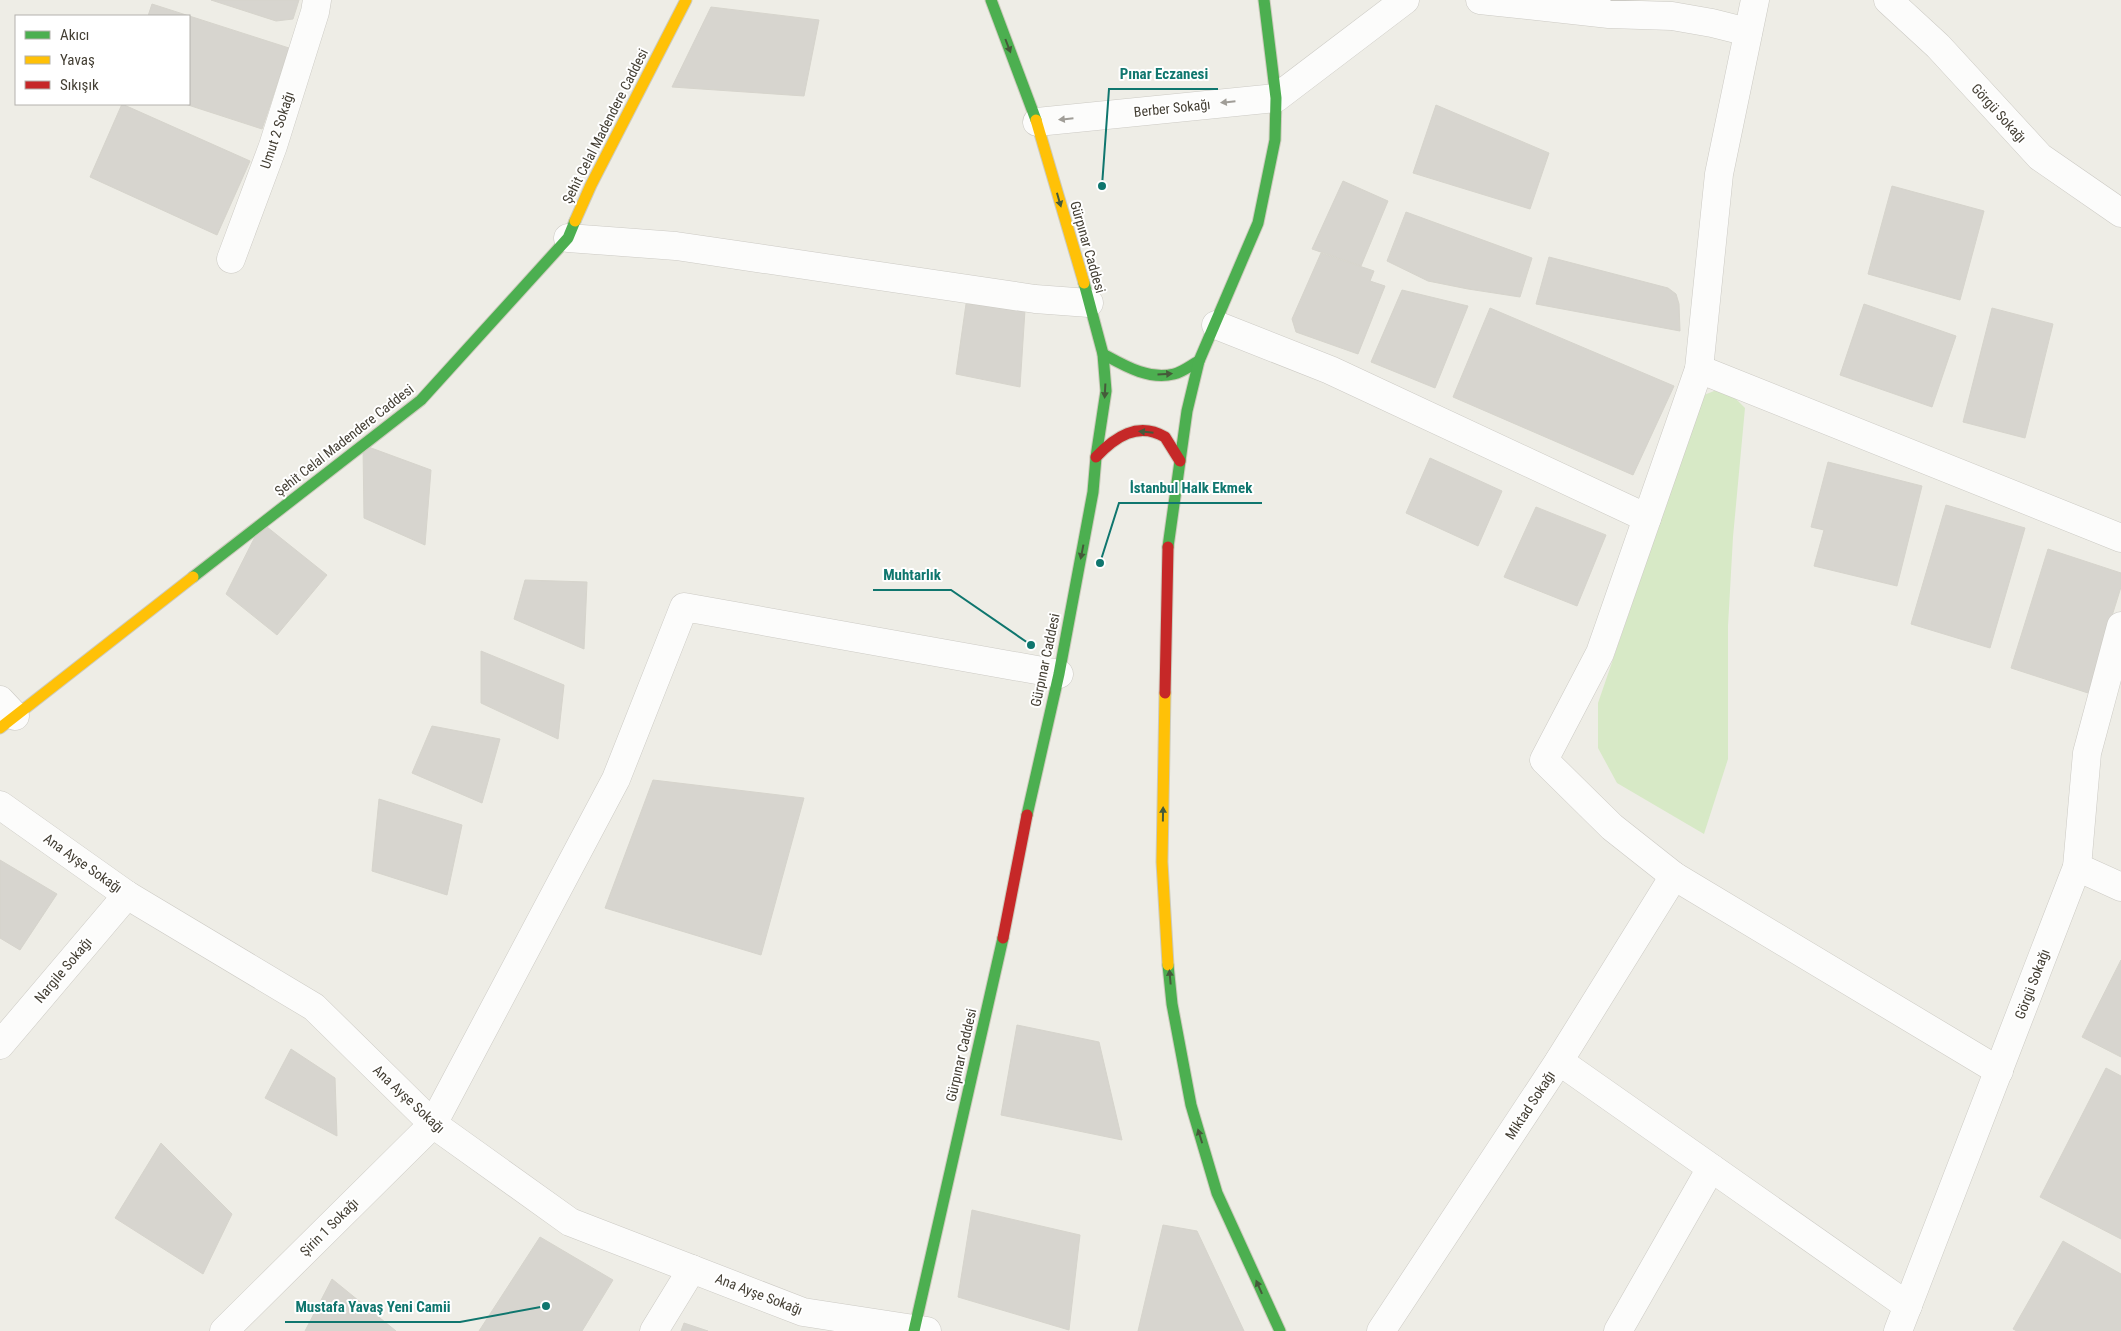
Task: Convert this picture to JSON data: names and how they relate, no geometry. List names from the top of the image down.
{
  "streets": {
    "main road": ["Şehit Celal Madendere Caddesi", "Gürpınar Caddesi"],
    "street": [
      "Berber Sokağı",
      "Görgü Sokağı",
      "Umut 2 Sokağı",
      "Ana Ayşe Sokağı",
      "Nargile Sokağı",
      "Miktad Sokağı",
      "Şirin 1 Sokağı"
    ]
  },
  "crossings": [
    ["Berber Sokağı", "Gürpınar Caddesi"],
    ["Gürpınar Caddesi", "Ana Ayşe Sokağı"],
    ["Gürpınar Caddesi", "Şirin 1 Sokağı"],
    ["Ana Ayşe Sokağı", "Nargile Sokağı"],
    ["Ana Ayşe Sokağı", "Şirin 1 Sokağı"]
  ],
  "one_way": ["Berber Sokağı"],
  "places": [
    "Pınar Eczanesi",
    "İstanbul Halk Ekmek",
    "Muhtarlık",
    "Mustafa Yavaş Yeni Camii"
  ],
  "legend": ["Akıcı", "Yavaş", "Sıkışık"]
}
